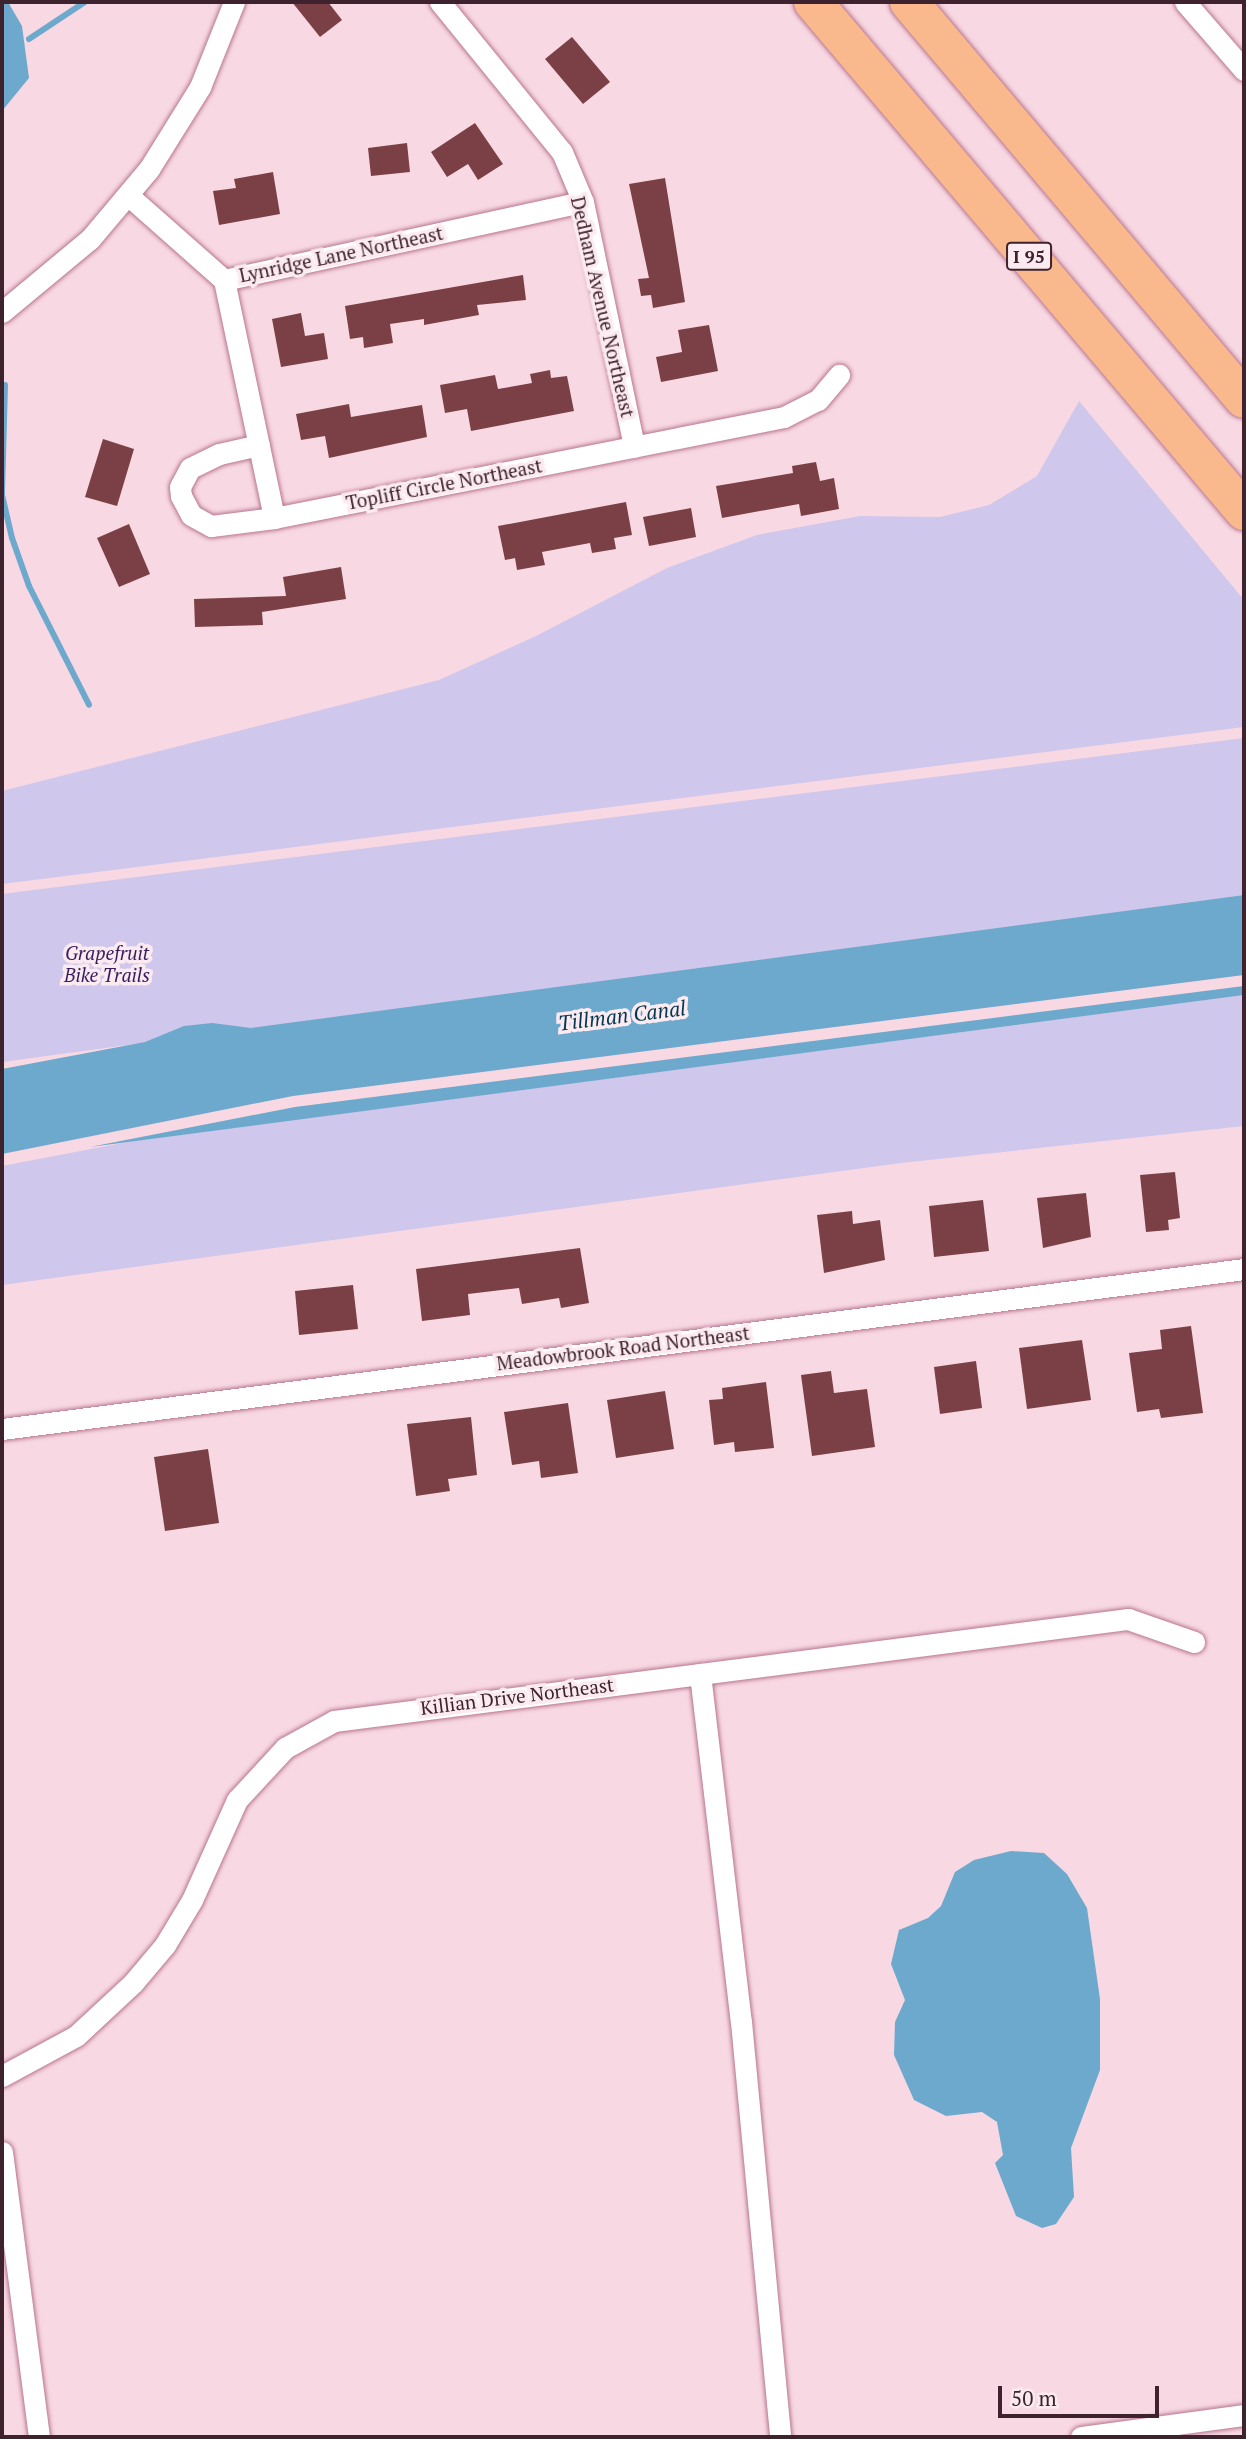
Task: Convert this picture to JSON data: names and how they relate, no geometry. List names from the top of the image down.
{
  "streets": {
    "highway": ["I 95"],
    "street": [
      "Lynridge Lane Northeast",
      "Dedham Avenue Northeast",
      "Topliff Circle Northeast",
      "Meadowbrook Road Northeast",
      "Killian Drive Northeast"
    ]
  },
  "crossings": [
    ["Lynridge Lane Northeast", "Dedham Avenue Northeast"],
    ["Dedham Avenue Northeast", "Topliff Circle Northeast"]
  ],
  "water": ["Tillman Canal"],
  "parks": ["Grapefruit Bike Trails"],
  "scale_bar": "50 m"
}
